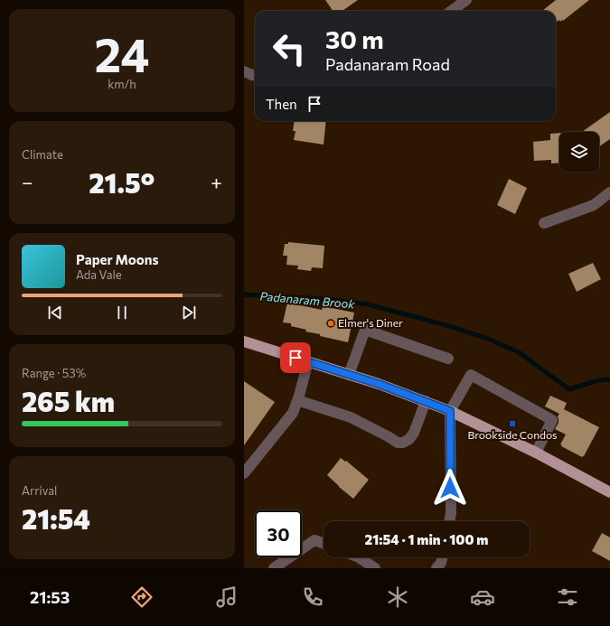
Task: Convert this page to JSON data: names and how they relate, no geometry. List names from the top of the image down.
{
  "water": ["Padanaram Brook"],
  "places": {
    "other": ["Elmer's Diner"],
    "transit": ["Brookside Condos"]
  },
  "page": {
    "tile": [
      ["24", "km/h"],
      "Climate",
      ["Range · 53%", "265 km"],
      ["Arrival", "21:54"]
    ],
    "turn": ["30 m", "Padanaram Road"],
    "then": "Then",
    "heat": ["−", "21.5°", "+"],
    "song": ["Paper Moons", "Ada Vale"],
    "limit": "30",
    "trip": "21:54 · 1 min · 100 m",
    "tabs": "21:53"
  }
}
